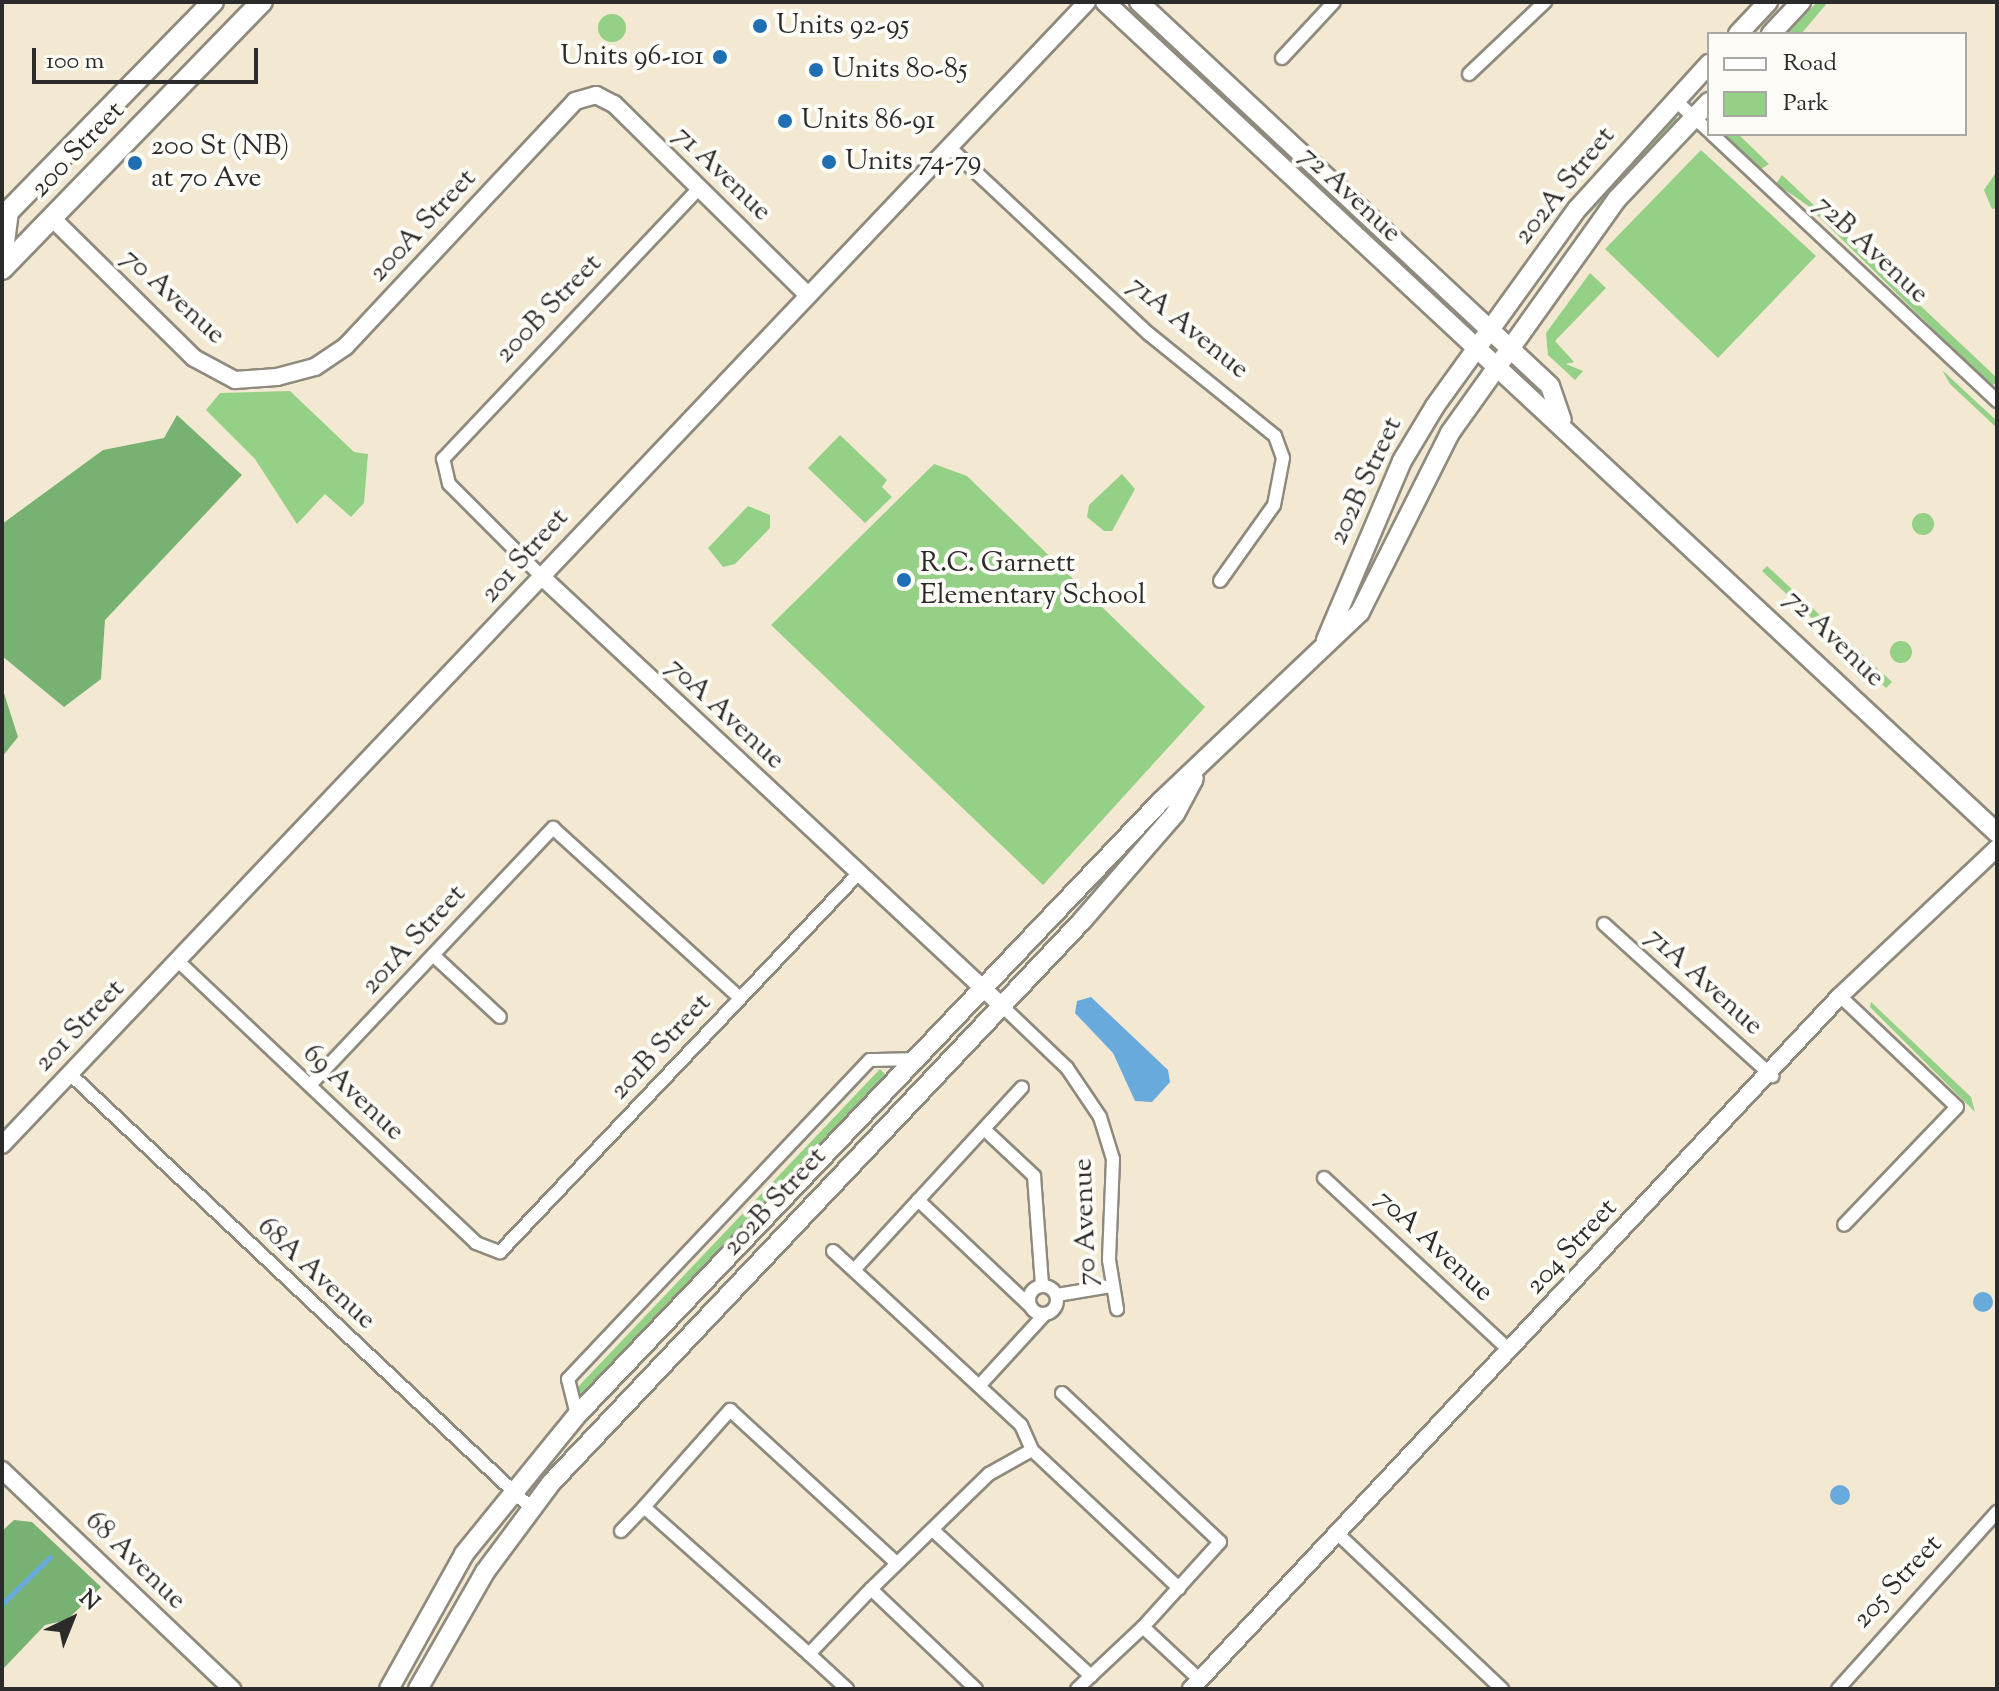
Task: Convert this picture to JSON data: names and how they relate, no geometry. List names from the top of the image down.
{
  "streets": {
    "main road": [
      "200 Street",
      "202A Street",
      "72 Avenue",
      "202B Street"
    ],
    "street": [
      "71 Avenue",
      "200A Street",
      "72B Avenue",
      "70 Avenue",
      "200B Street",
      "71A Avenue",
      "201 Street",
      "70A Avenue",
      "201A Street",
      "201B Street",
      "69 Avenue",
      "204 Street",
      "68A Avenue",
      "68 Avenue",
      "205 Street"
    ]
  },
  "crossings": [
    ["200 Street", "70 Avenue"],
    ["71 Avenue", "200A Street"],
    ["71 Avenue", "200B Street"],
    ["71 Avenue", "201 Street"],
    ["202A Street", "72 Avenue"],
    ["202A Street", "72B Avenue"],
    ["202A Street", "202B Street"],
    ["72 Avenue", "202B Street"],
    ["200A Street", "70 Avenue"],
    ["70 Avenue", "202B Street"],
    ["70 Avenue", "70A Avenue"],
    ["200B Street", "70A Avenue"],
    ["71A Avenue", "201 Street"],
    ["71A Avenue", "204 Street"],
    ["202B Street", "70A Avenue"],
    ["202B Street", "68A Avenue"],
    ["201 Street", "70A Avenue"],
    ["201 Street", "69 Avenue"],
    ["201 Street", "68A Avenue"],
    ["70A Avenue", "201B Street"],
    ["70A Avenue", "204 Street"],
    ["201A Street", "201B Street"],
    ["201A Street", "69 Avenue"],
    ["201B Street", "69 Avenue"]
  ],
  "places": [
    "Units 92-95",
    "Units 96-101",
    "Units 80-85",
    "Units 86-91",
    "Units 74-79",
    "200 St (NB) at 70 Ave",
    "R.C. Garnett Elementary School"
  ],
  "legend": ["Road", "Park"],
  "scale_bar": "100 m",
  "north": "top right"
}
